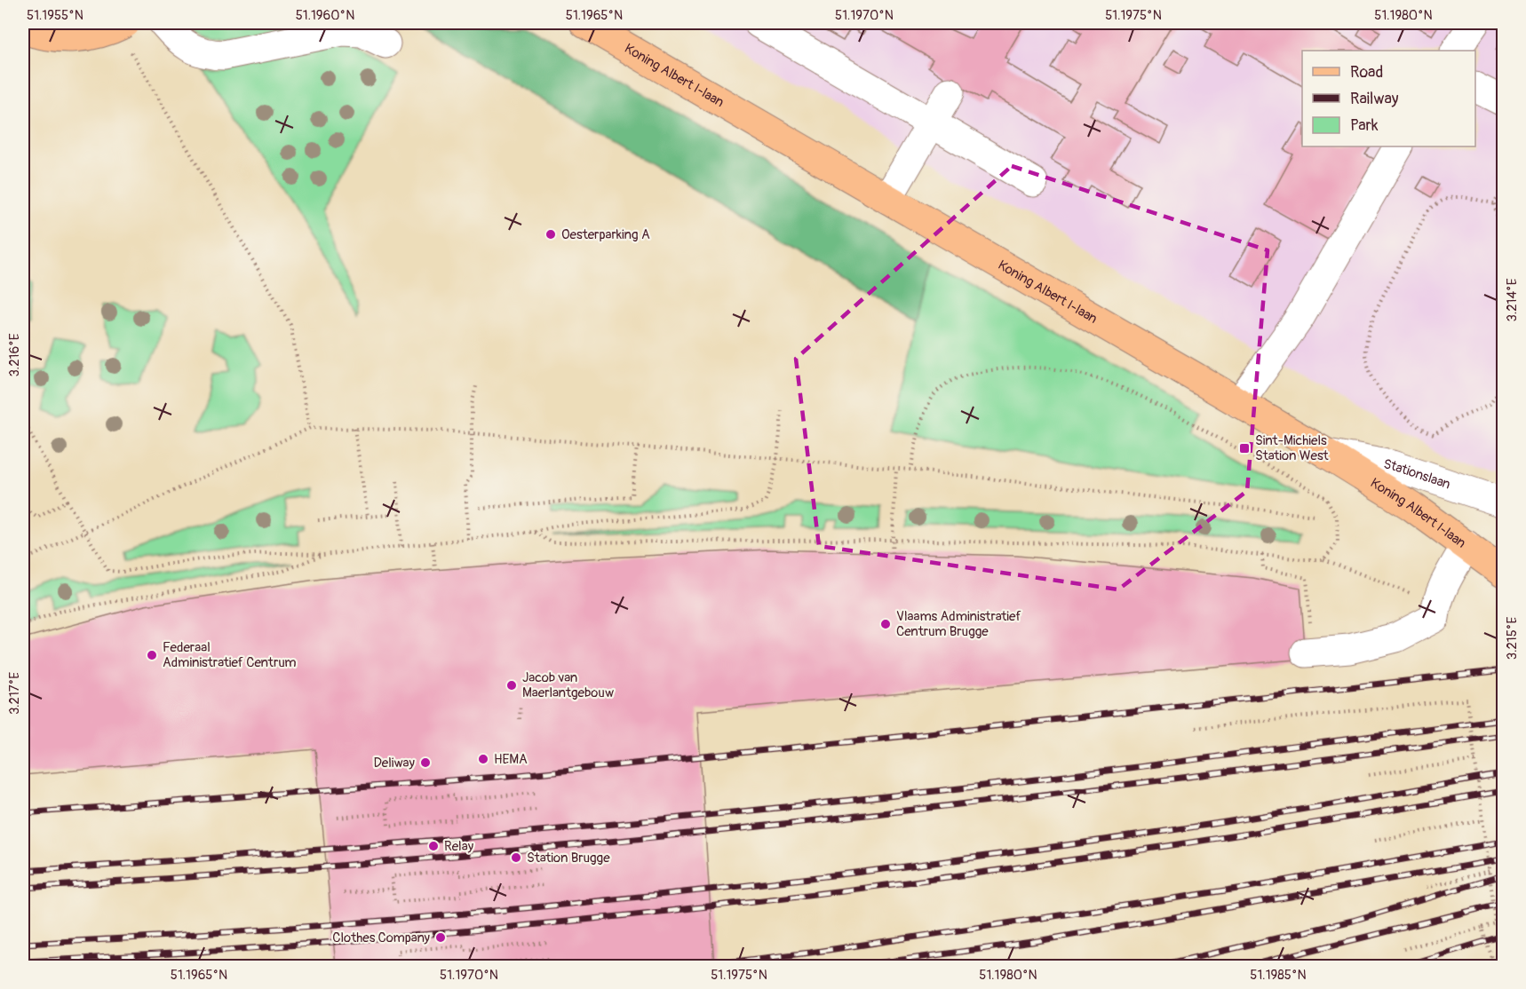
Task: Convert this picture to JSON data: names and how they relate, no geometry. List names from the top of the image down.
{
  "streets": {
    "main road": ["Koning Albert I-laan"],
    "street": ["Stationslaan"]
  },
  "crossings": [
    ["Koning Albert I-laan", "Stationslaan"]
  ],
  "places": {
    "other": [
      "Oesterparking A",
      "Vlaams Administratief Centrum Brugge",
      "Federaal Administratief Centrum",
      "Jacob van Maerlantgebouw",
      "HEMA",
      "Deliway",
      "Relay",
      "Station Brugge",
      "Clothes Company"
    ],
    "transit": ["Sint-Michiels Station West"]
  },
  "legend": ["Road", "Railway", "Park"],
  "coordinates": [
    "51.1955°N",
    "51.1960°N",
    "51.1965°N",
    "51.1970°N",
    "51.1975°N",
    "51.1980°N",
    "3.214°E",
    "3.216°E",
    "3.215°E",
    "3.217°E",
    "51.1985°N"
  ]
}
